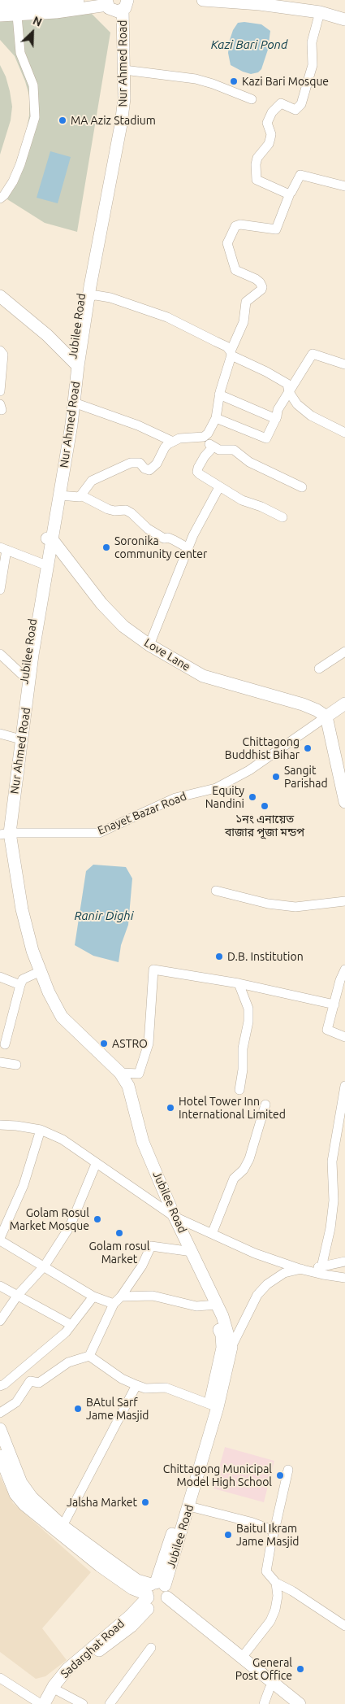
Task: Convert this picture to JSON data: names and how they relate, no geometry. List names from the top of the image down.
{
  "streets": {
    "main road": [
      "Nur Ahmed Road",
      "Jubilee Road",
      "Love Lane",
      "Sadarghat Road"
    ],
    "street": ["Enayet Bazar Road"]
  },
  "crossings": [
    ["Nur Ahmed Road", "Jubilee Road"],
    ["Nur Ahmed Road", "Love Lane"],
    ["Nur Ahmed Road", "Enayet Bazar Road"],
    ["Jubilee Road", "Love Lane"],
    ["Jubilee Road", "Enayet Bazar Road"],
    ["Jubilee Road", "Sadarghat Road"],
    ["Love Lane", "Enayet Bazar Road"]
  ],
  "water": ["Kazi Bari Pond", "Ranir Dighi"],
  "places": [
    "Kazi Bari Mosque",
    "MA Aziz Stadium",
    "Soronika community center",
    "Chittagong Buddhist Bihar",
    "Sangit Parishad",
    "Equity Nandini",
    "১নং এনায়েত বাজার পূজা মন্ডপ",
    "D.B. Institution",
    "ASTRO",
    "Hotel Tower Inn International Limited",
    "Golam Rosul Market Mosque",
    "Golam rosul Market",
    "BAtul Sarf Jame Masjid",
    "Chittagong Municipal Model High School",
    "Jalsha Market",
    "Baitul Ikram Jame Masjid",
    "General Post Office"
  ],
  "north": "top right"
}
